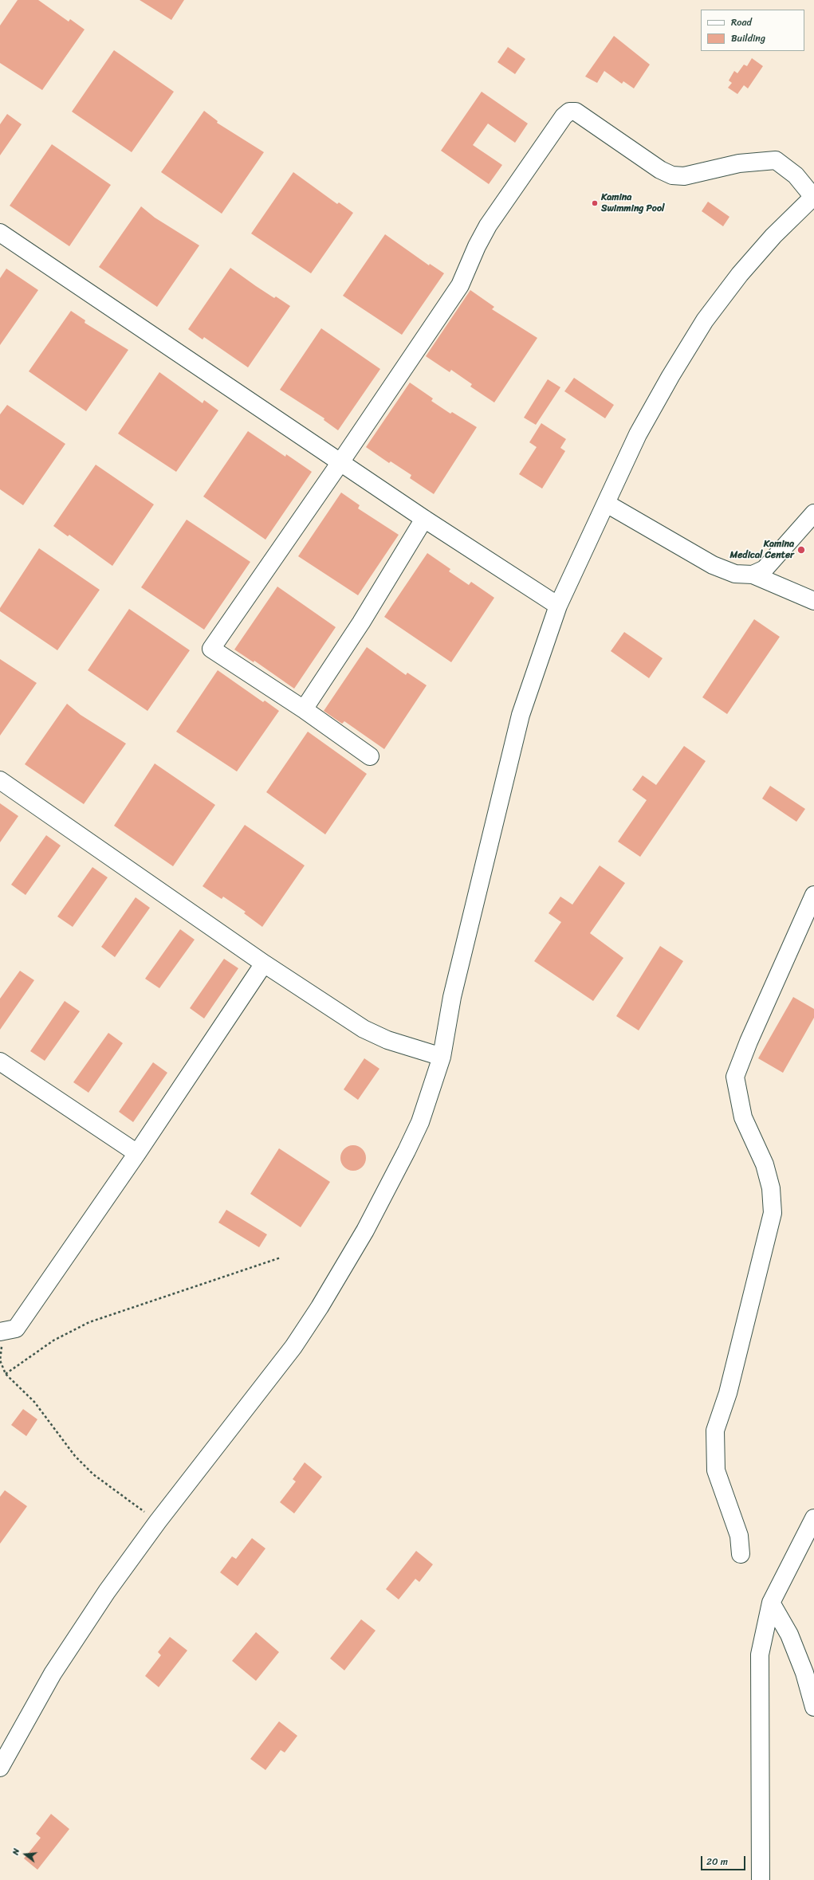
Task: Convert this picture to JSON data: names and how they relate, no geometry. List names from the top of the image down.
{
  "places": ["Kamina Swimming Pool", "Kamina Medical Center"],
  "legend": ["Road", "Building"],
  "scale_bar": "20 m",
  "north": "left"
}
